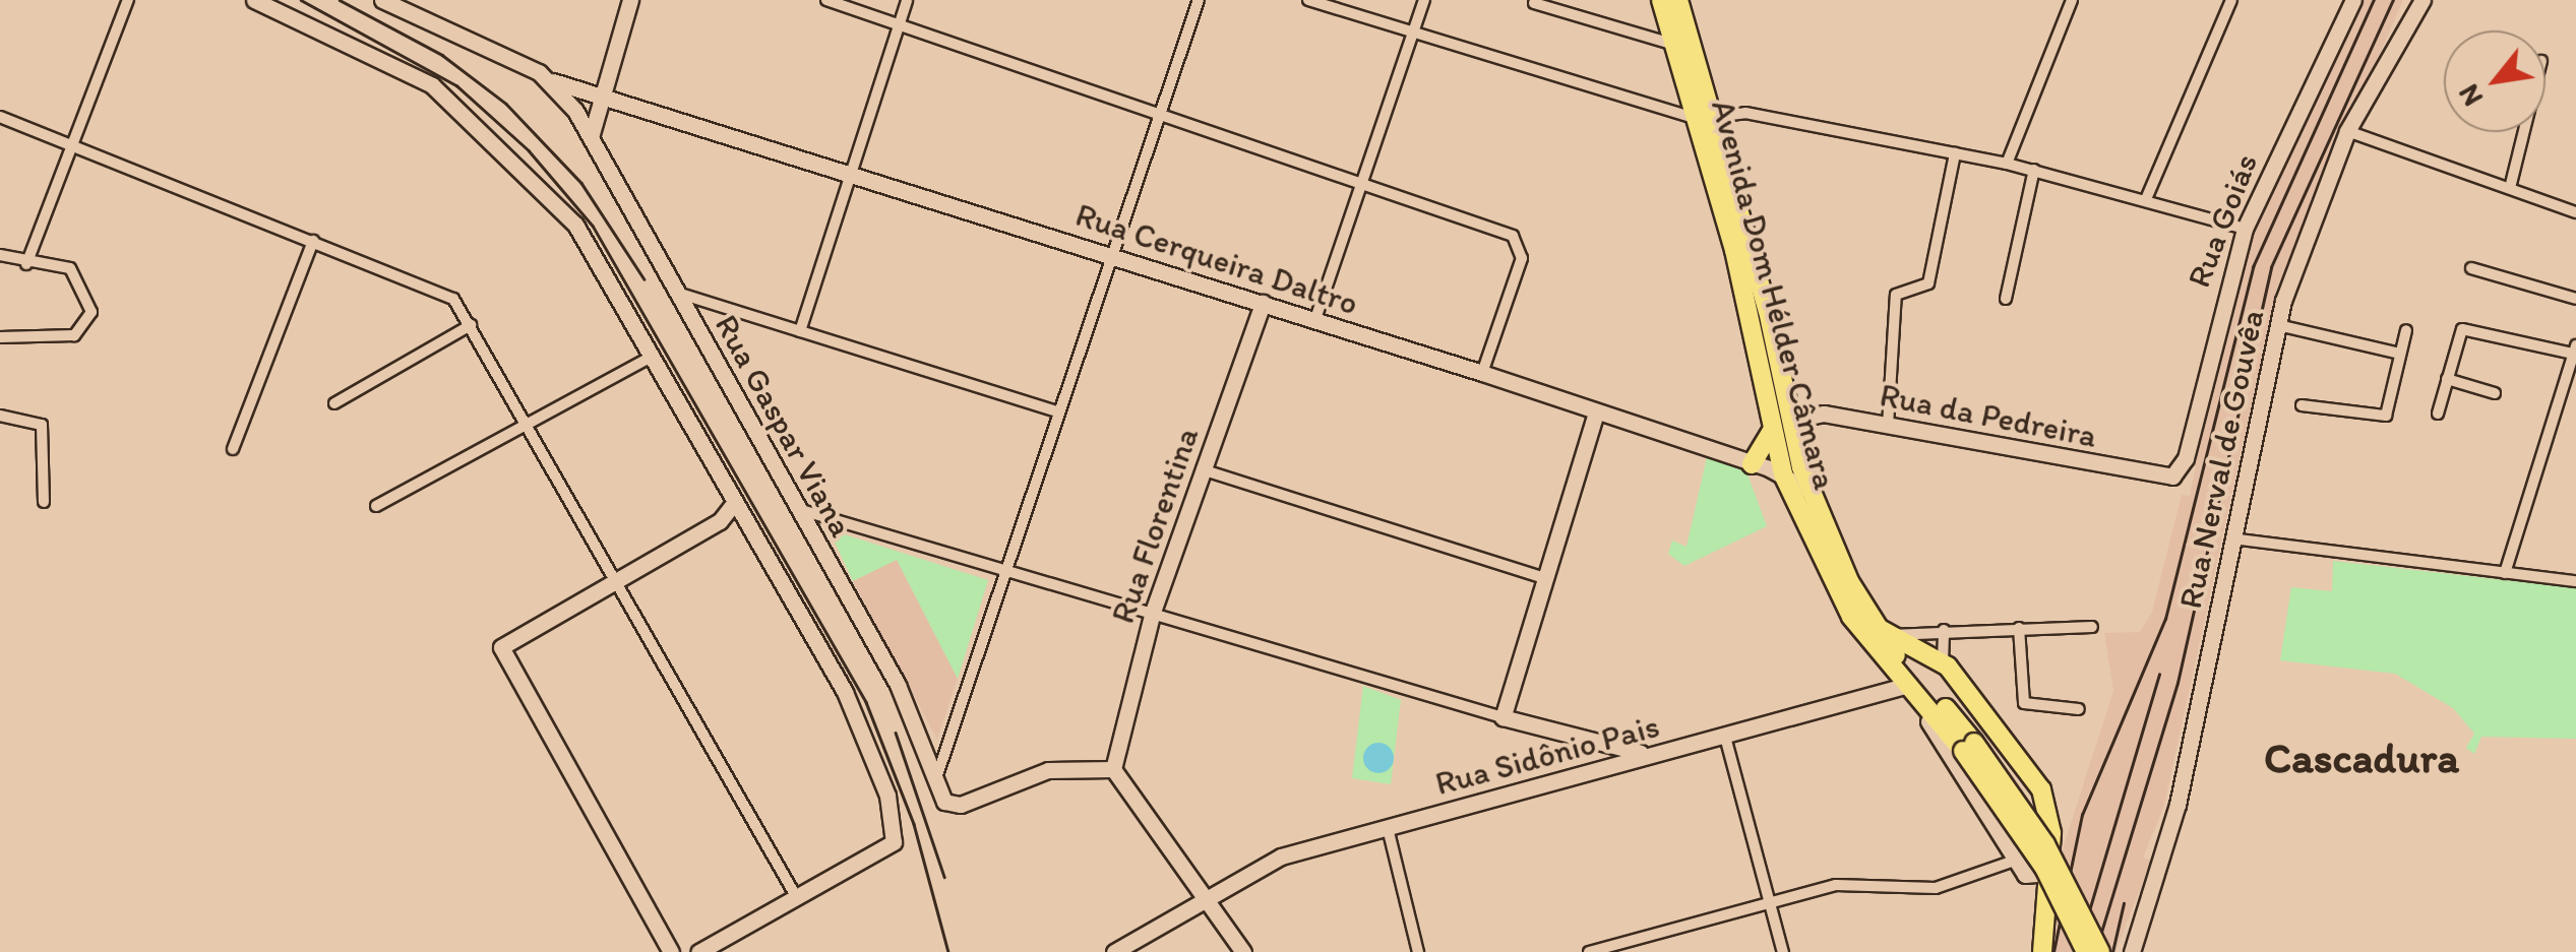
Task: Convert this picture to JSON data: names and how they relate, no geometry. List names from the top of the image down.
{
  "streets": {
    "main road": [
      "Rua Goiás",
      "Rua Cerqueira Daltro",
      "Avenida Dom Hélder Câmara",
      "Rua da Pedreira",
      "Rua Gaspar Viana",
      "Rua Nerval de Gouvêa",
      "Rua Florentina",
      "Rua Sidônio Pais"
    ]
  },
  "crossings": [
    ["Rua Goiás", "Rua da Pedreira"],
    ["Rua Cerqueira Daltro", "Avenida Dom Hélder Câmara"],
    ["Rua Cerqueira Daltro", "Rua Gaspar Viana"],
    ["Rua Cerqueira Daltro", "Rua Florentina"],
    ["Avenida Dom Hélder Câmara", "Rua da Pedreira"],
    ["Avenida Dom Hélder Câmara", "Rua Sidônio Pais"],
    ["Rua Gaspar Viana", "Rua Florentina"]
  ],
  "districts": ["Cascadura"],
  "north": "bottom left"
}
